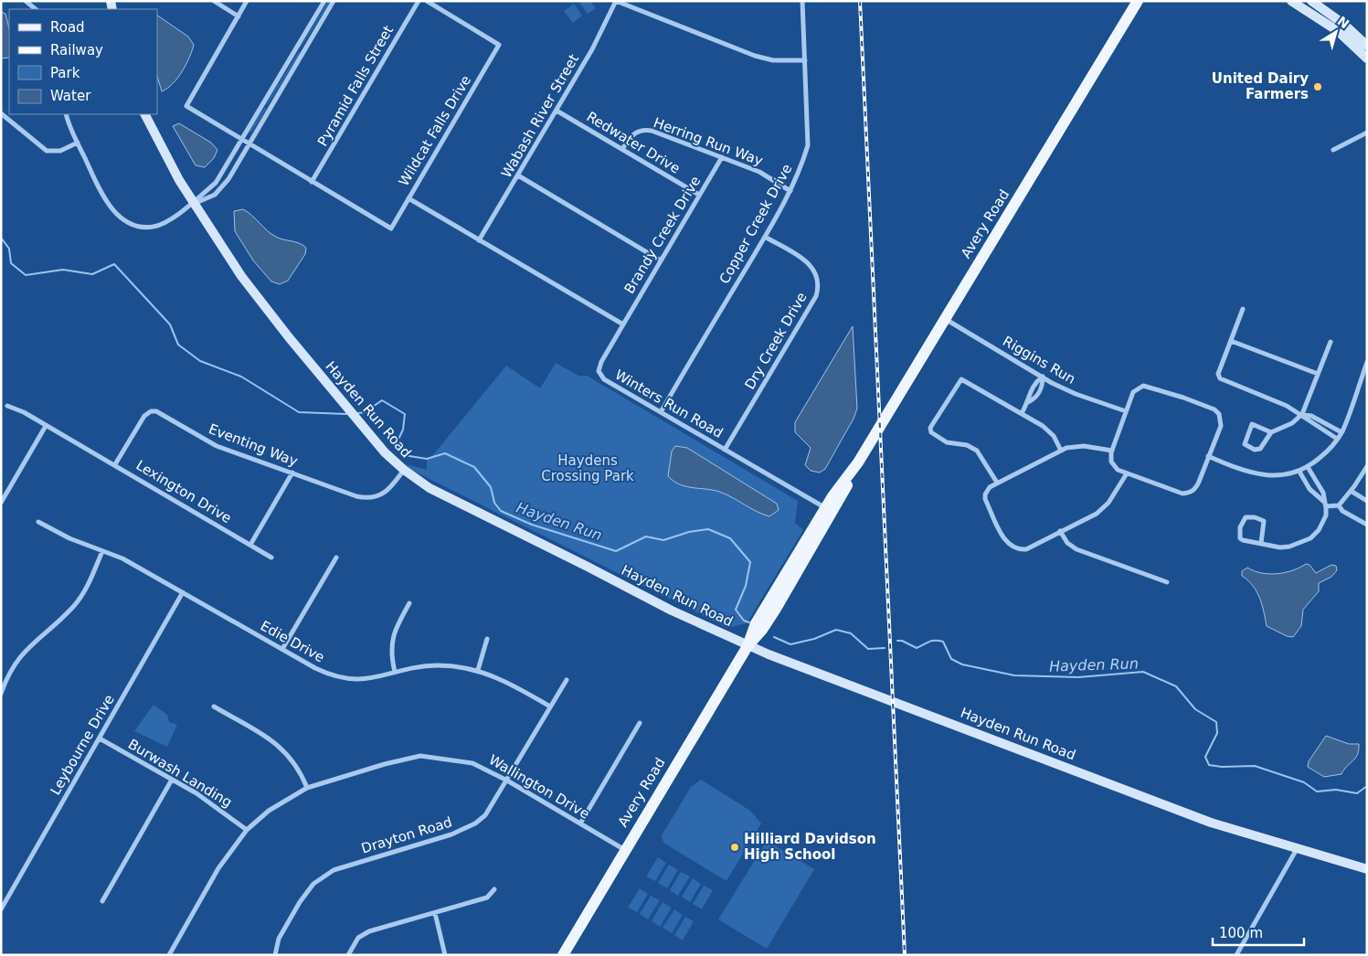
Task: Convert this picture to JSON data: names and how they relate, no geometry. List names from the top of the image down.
{
  "streets": {
    "main road": ["Avery Road", "Hayden Run Road"],
    "street": [
      "Pyramid Falls Street",
      "Wabash River Street",
      "Wildcat Falls Drive",
      "Herring Run Way",
      "Redwater Drive",
      "Copper Creek Drive",
      "Brandy Creek Drive",
      "Dry Creek Drive",
      "Riggins Run",
      "Winters Run Road",
      "Eventing Way",
      "Lexington Drive",
      "Edie Drive",
      "Leybourne Drive",
      "Burwash Landing",
      "Wallington Drive",
      "Drayton Road"
    ]
  },
  "crossings": [
    ["Pyramid Falls Street", "Wildcat Falls Drive"],
    ["Wabash River Street", "Redwater Drive"],
    ["Herring Run Way", "Redwater Drive"],
    ["Herring Run Way", "Copper Creek Drive"],
    ["Herring Run Way", "Brandy Creek Drive"],
    ["Redwater Drive", "Brandy Creek Drive"],
    ["Copper Creek Drive", "Dry Creek Drive"],
    ["Copper Creek Drive", "Winters Run Road"],
    ["Avery Road", "Riggins Run"],
    ["Avery Road", "Winters Run Road"],
    ["Avery Road", "Hayden Run Road"],
    ["Avery Road", "Wallington Drive"],
    ["Brandy Creek Drive", "Winters Run Road"],
    ["Dry Creek Drive", "Winters Run Road"],
    ["Hayden Run Road", "Eventing Way"],
    ["Eventing Way", "Lexington Drive"],
    ["Edie Drive", "Leybourne Drive"],
    ["Edie Drive", "Drayton Road"],
    ["Leybourne Drive", "Burwash Landing"],
    ["Burwash Landing", "Wallington Drive"],
    ["Wallington Drive", "Drayton Road"]
  ],
  "water": ["Hayden Run"],
  "parks": ["Haydens Crossing Park"],
  "places": ["United Dairy Farmers", "Hilliard Davidson High School"],
  "legend": [
    "Road",
    "Railway",
    "Park",
    "Water"
  ],
  "scale_bar": "100 m",
  "north": "top right"
}
